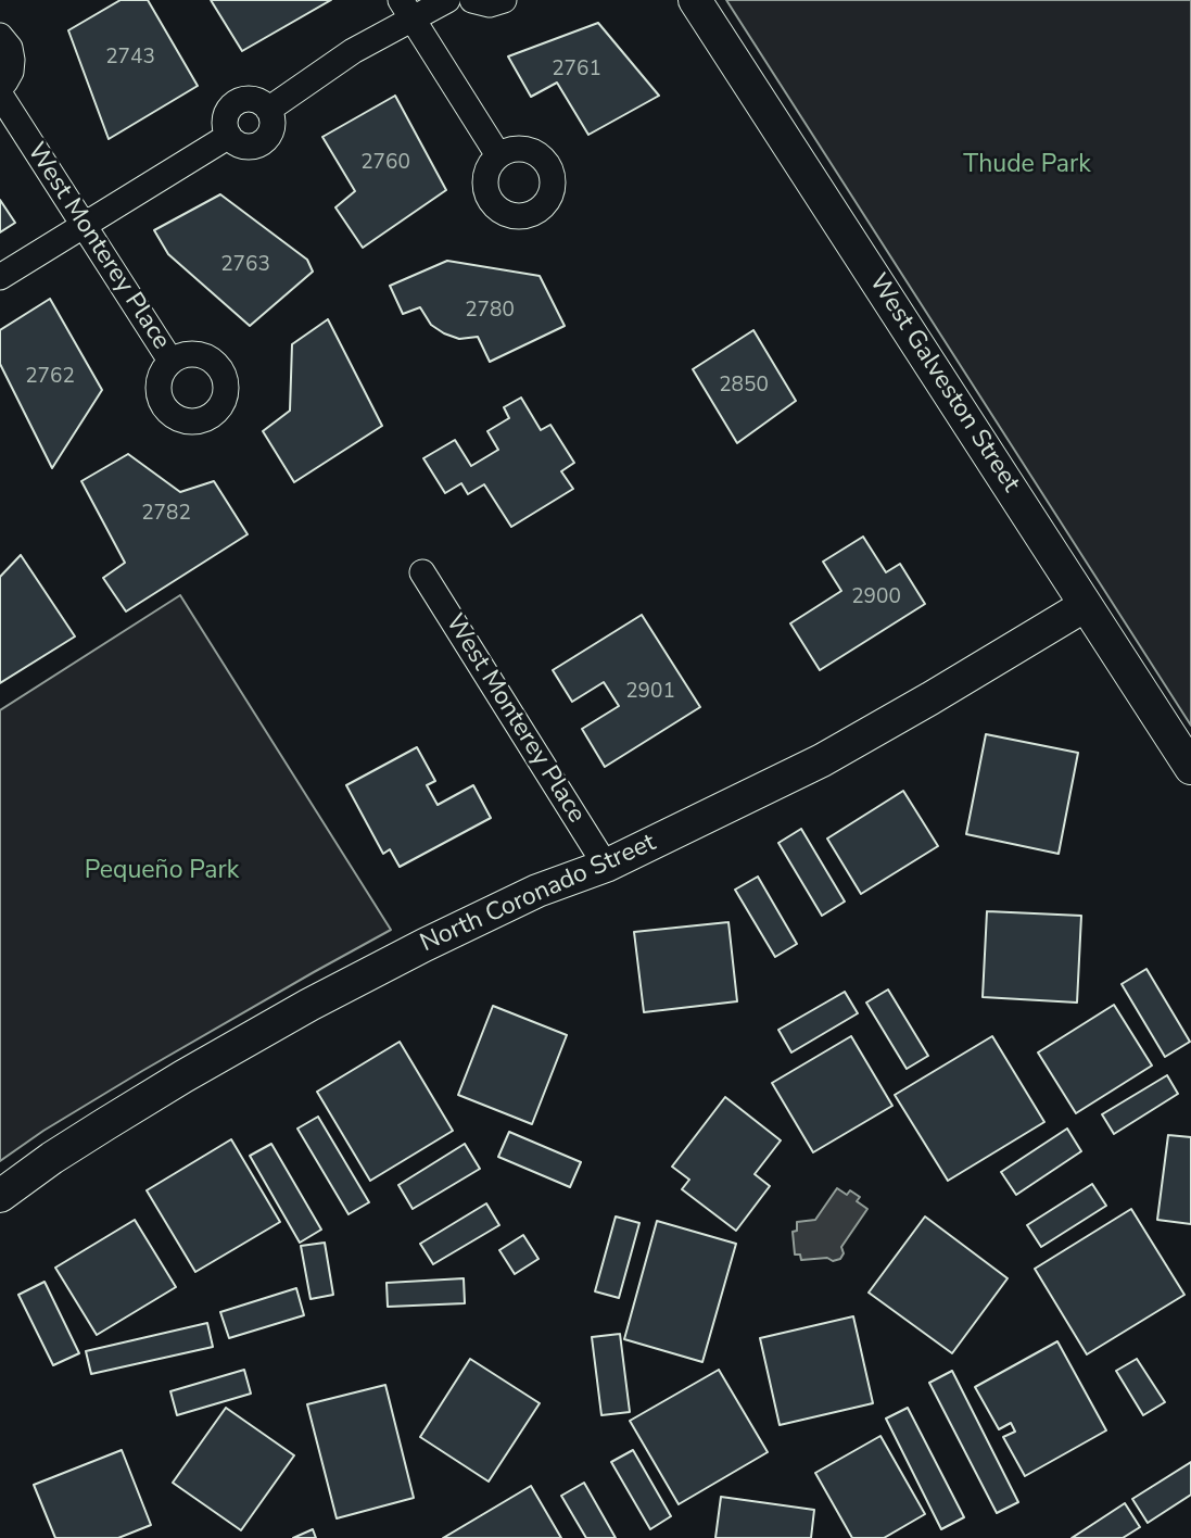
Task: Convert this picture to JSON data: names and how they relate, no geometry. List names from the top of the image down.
{
  "streets": {
    "street": ["West Monterey Place", "West Galveston Street", "North Coronado Street"]
  },
  "crossings": [
    ["West Monterey Place", "North Coronado Street"],
    ["West Galveston Street", "North Coronado Street"]
  ],
  "parks": ["Thude Park", "Pequeño Park"],
  "house_numbers": [
    "2743",
    "2761",
    "2760",
    "2763",
    "2780",
    "2762",
    "2850",
    "2782",
    "2900",
    "2901"
  ]
}
